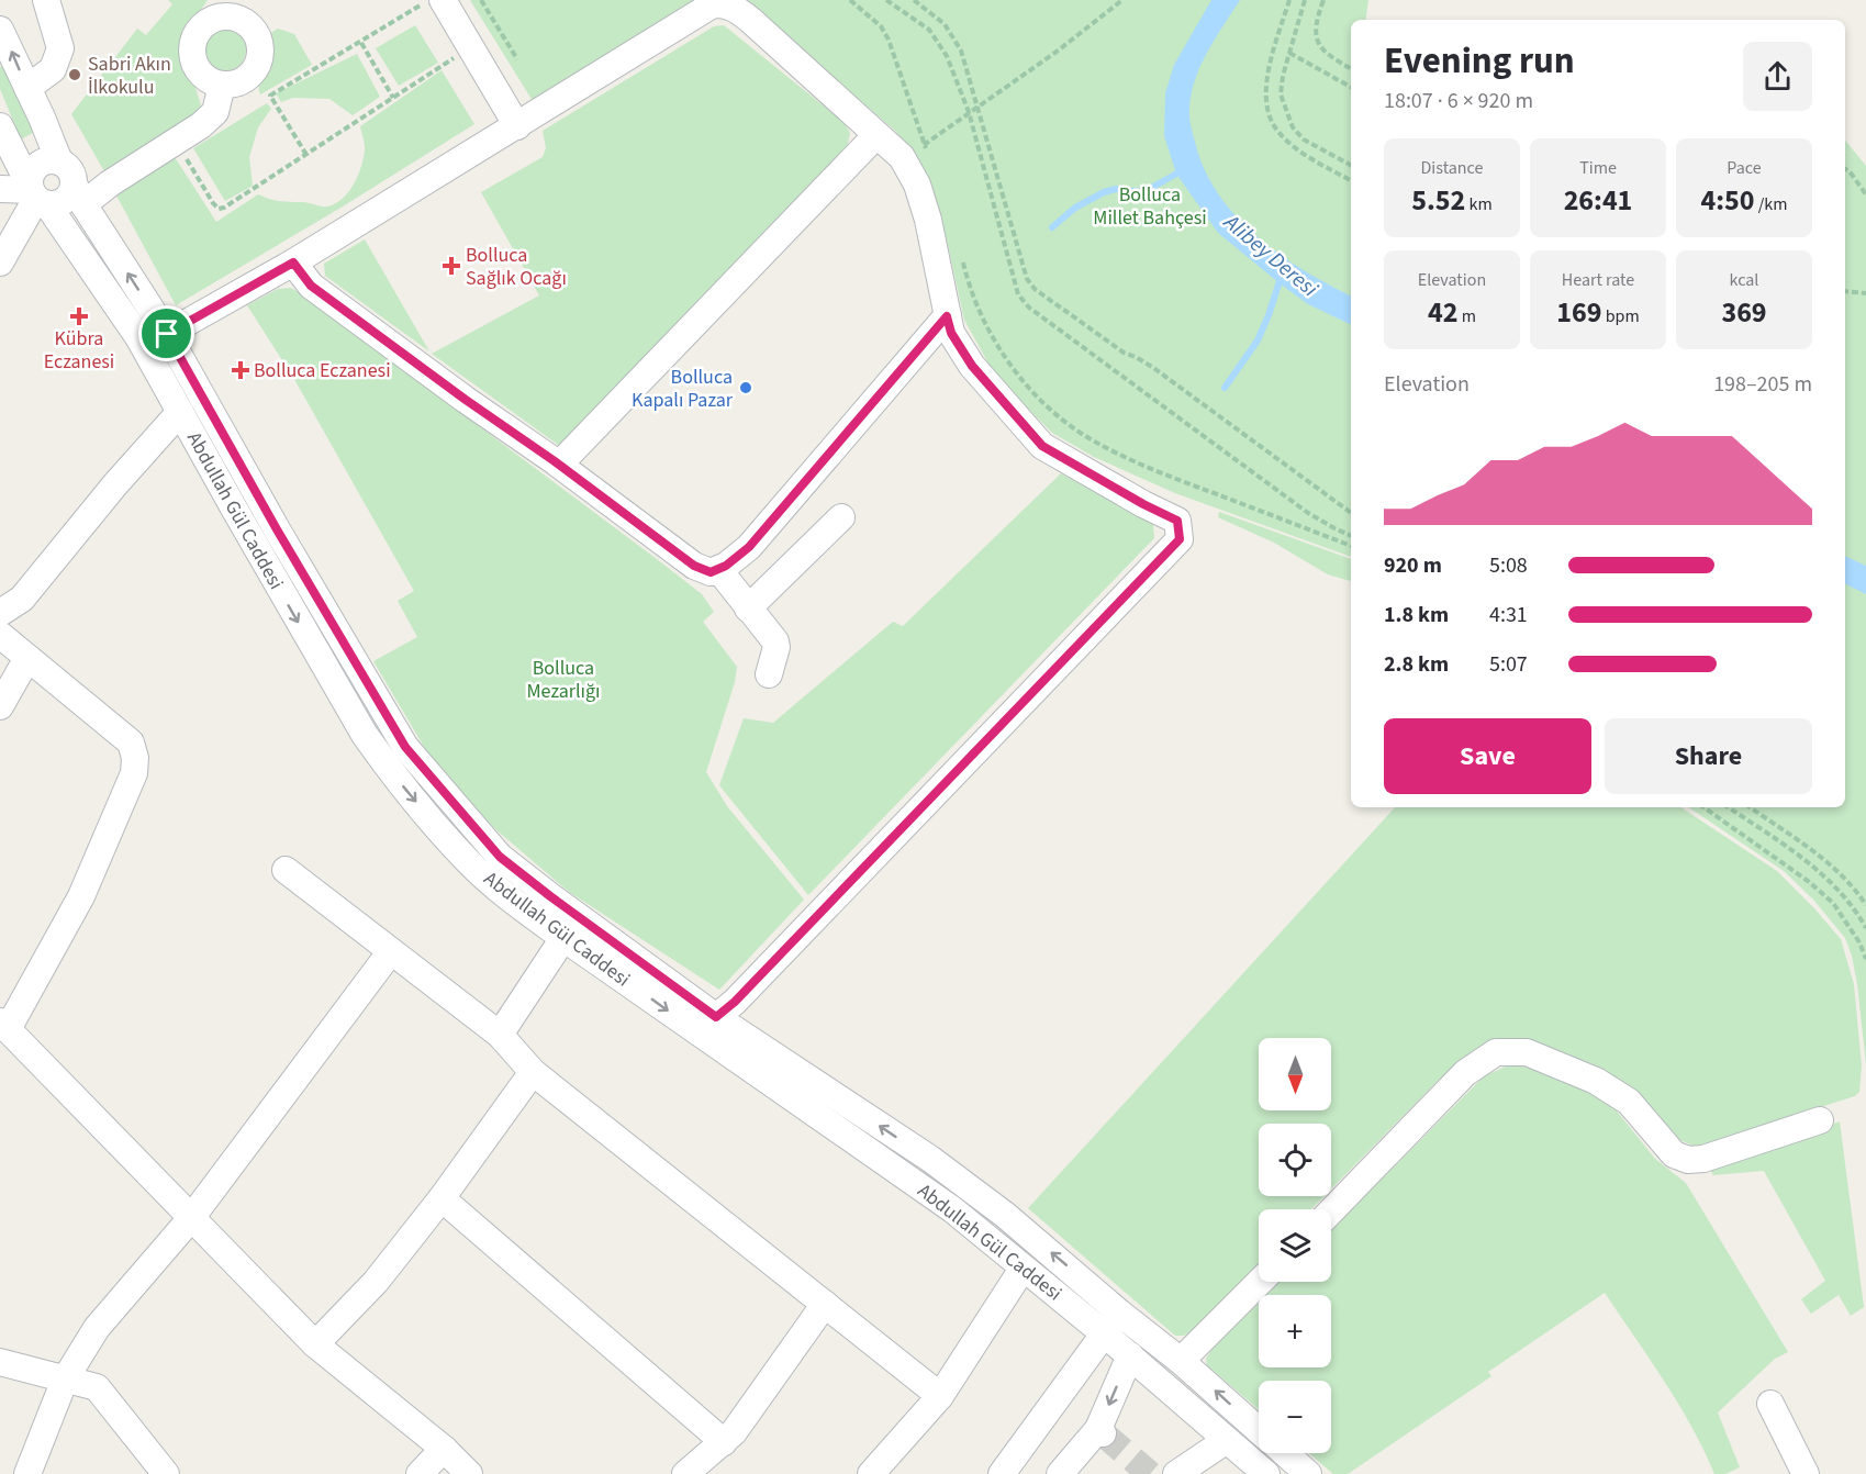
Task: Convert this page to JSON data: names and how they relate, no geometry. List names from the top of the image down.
{
  "streets": {
    "street": ["Abdullah Gül Caddesi"]
  },
  "water": ["Alibey Deresi"],
  "parks": ["Bolluca Millet Bahçesi", "Bolluca Mezarlığı"],
  "places": {
    "other": ["Sabri Akın İlkokulu", "Bolluca Kapalı Pazar"],
    "health": ["Bolluca Sağlık Ocağı", "Kübra Eczanesi", "Bolluca Eczanesi"]
  },
  "north": "bottom",
  "page": {
    "heading": ["Evening run", "18:07 · 6 × 920 m"],
    "stats": [
      ["Distance", "5.52 km"],
      ["Time", "26:41"],
      ["Pace", "4:50 /km"],
      ["Elevation", "42 m"],
      ["Heart rate", "169 bpm"],
      ["kcal", "369"]
    ],
    "chart": ["Elevation", "198–205 m"],
    "list": [
      {
        "name": "920 m",
        "note": "5:08"
      },
      {
        "name": "1.8 km",
        "note": "4:31"
      },
      {
        "name": "2.8 km",
        "note": "5:07"
      }
    ],
    "buttons": ["Save", "Share"],
    "map_buttons": ["+", "−"]
  }
}
